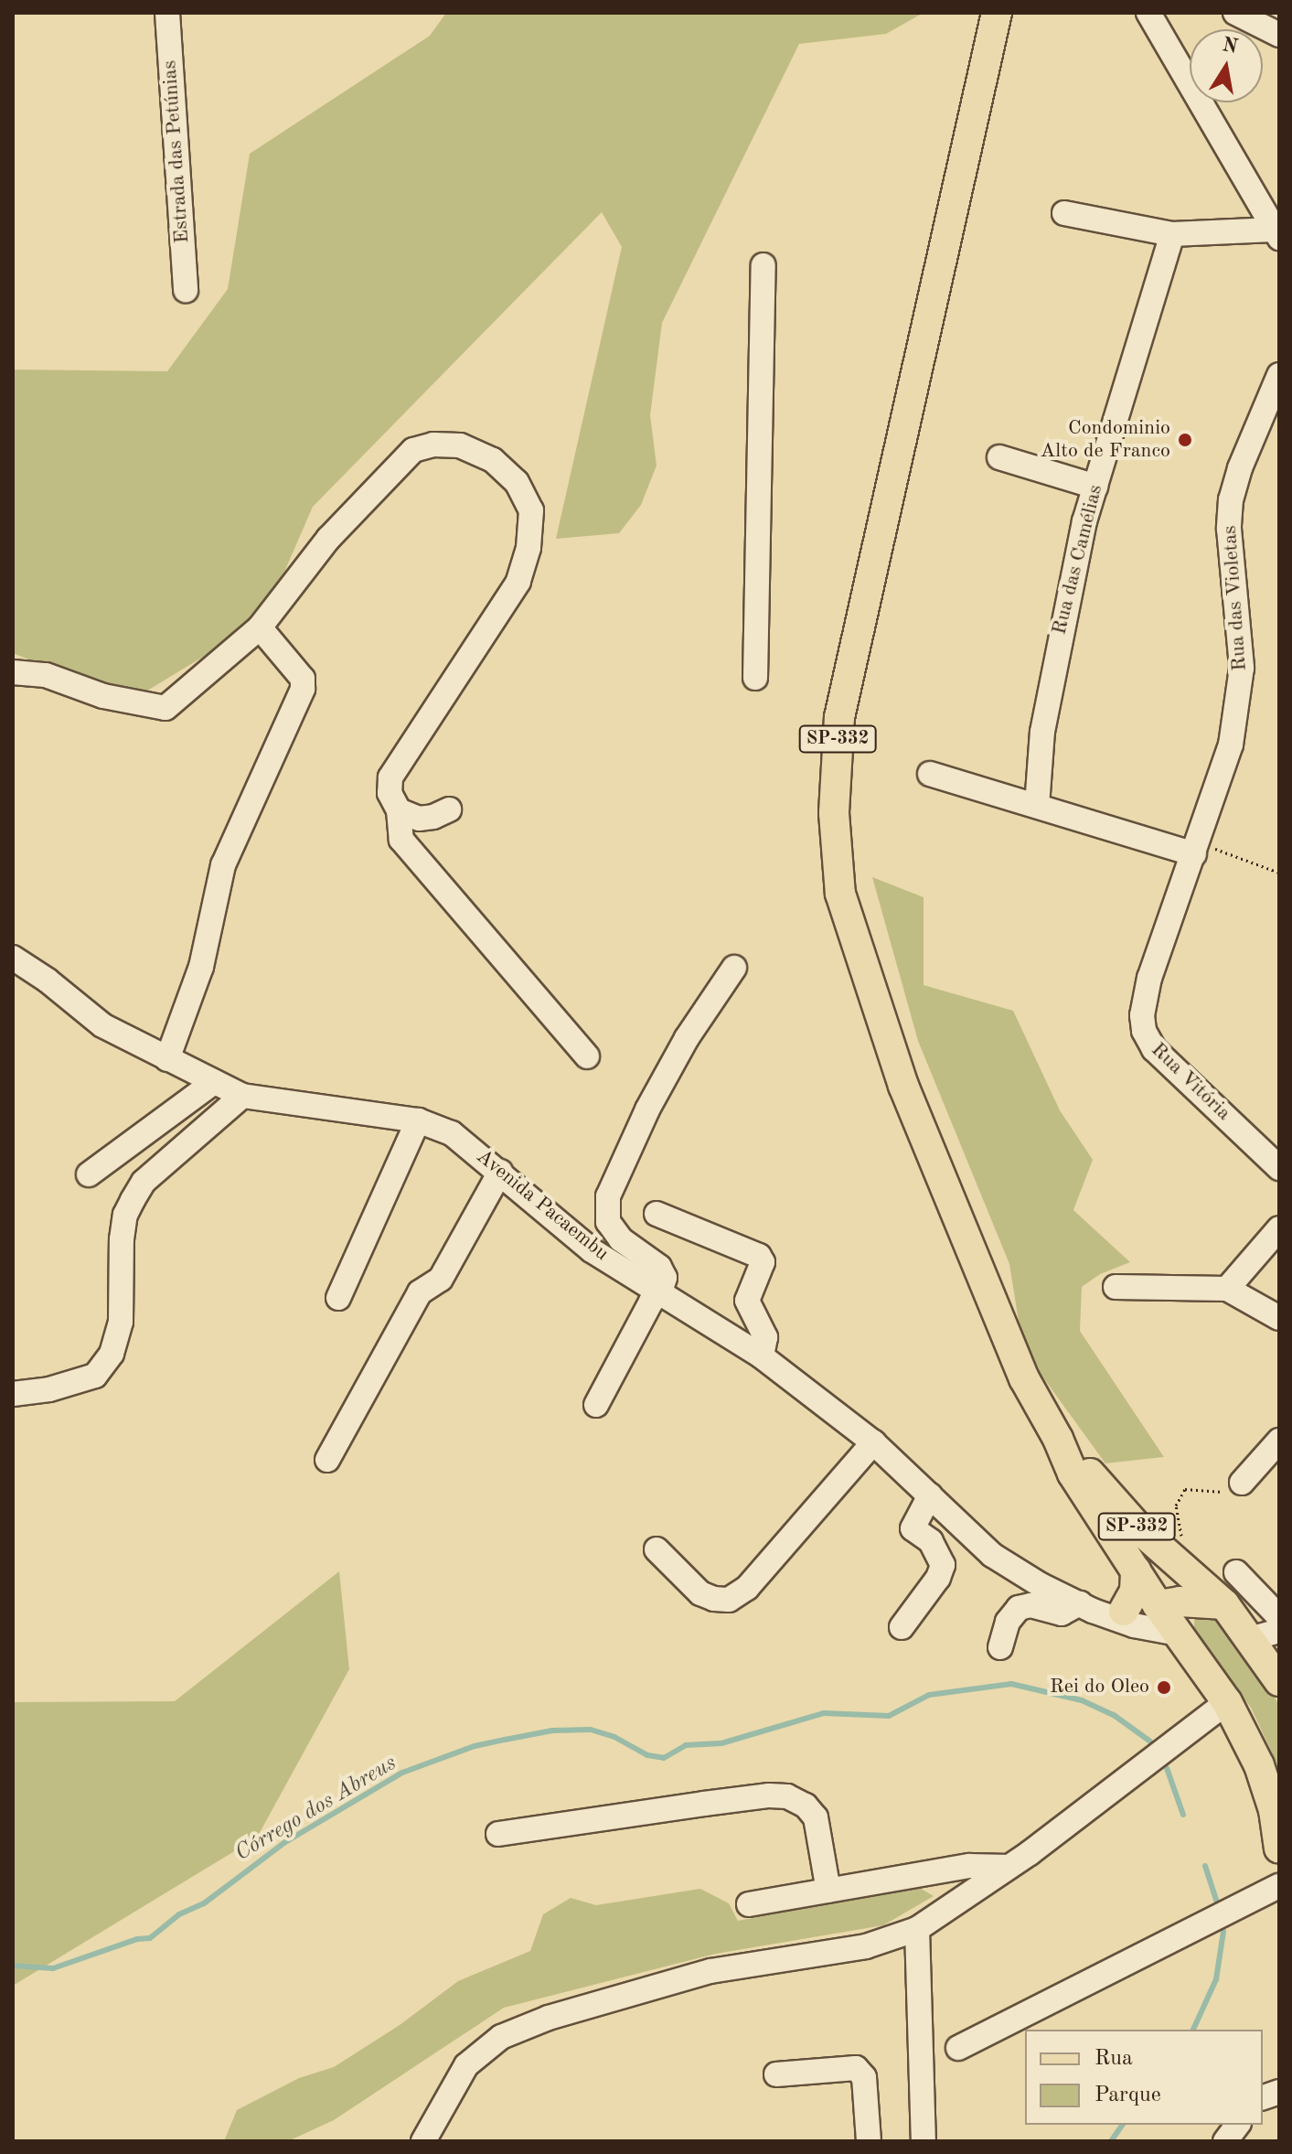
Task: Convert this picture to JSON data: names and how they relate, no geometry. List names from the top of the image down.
{
  "streets": {
    "main road": ["SP-332"],
    "street": [
      "Estrada das Petúnias",
      "Rua das Camélias",
      "Rua das Violetas",
      "Rua Vitória",
      "Avenida Pacaembu"
    ]
  },
  "crossings": [
    ["Rua das Violetas", "Rua Vitória"],
    ["SP-332", "Avenida Pacaembu"]
  ],
  "water": ["Córrego dos Abreus"],
  "places": ["Condominio Alto de Franco", "Rei do Oleo"],
  "legend": ["Rua", "Parque"],
  "north": "top"
}
